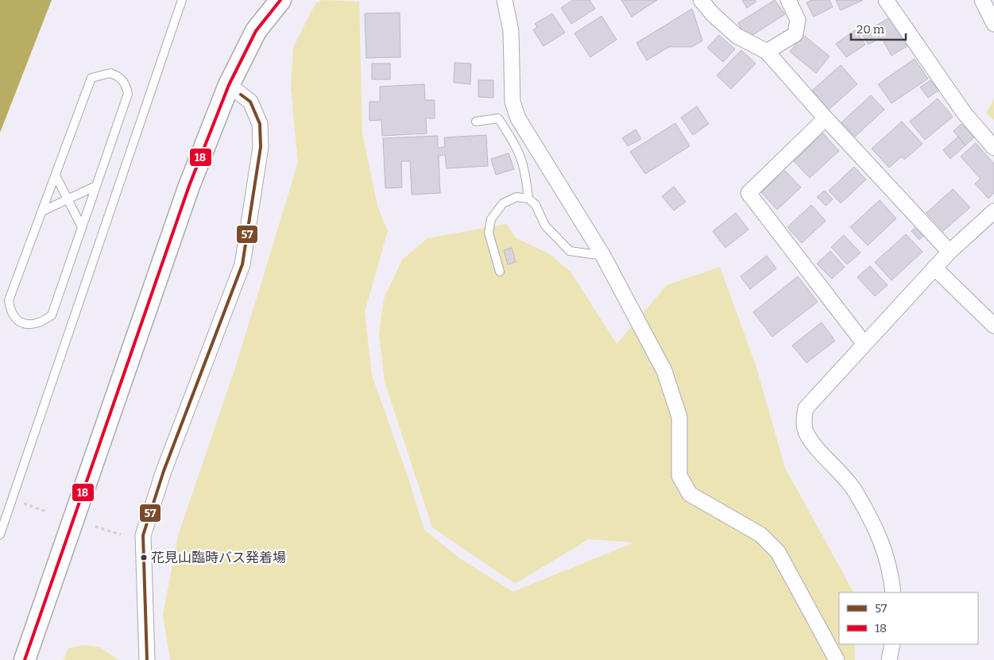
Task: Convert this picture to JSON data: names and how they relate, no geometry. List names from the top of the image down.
{
  "places": ["花見山臨時バス発着場"],
  "lines": ["transit line 18", "transit line 57"],
  "legend": ["57", "18"],
  "scale_bar": "20 m"
}
